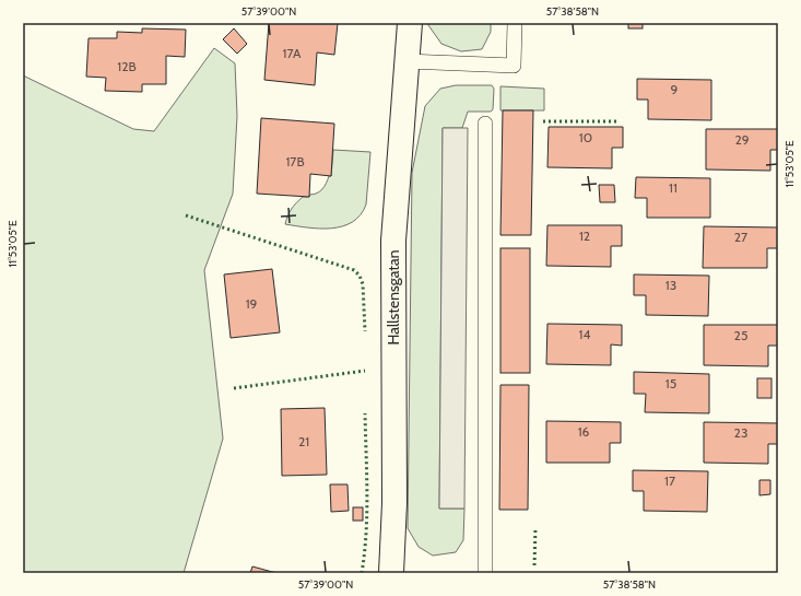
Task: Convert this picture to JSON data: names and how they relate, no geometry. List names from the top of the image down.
{
  "streets": {
    "street": ["Hallstensgatan"]
  },
  "house_numbers": [
    "17A",
    "12B",
    "9",
    "10",
    "29",
    "17B",
    "11",
    "12",
    "27",
    "13",
    "19",
    "14",
    "25",
    "15",
    "16",
    "23",
    "21",
    "17"
  ],
  "coordinates": ["57°39'00\"N", "57°38'58\"N", "11°53'05\"E"]
}
